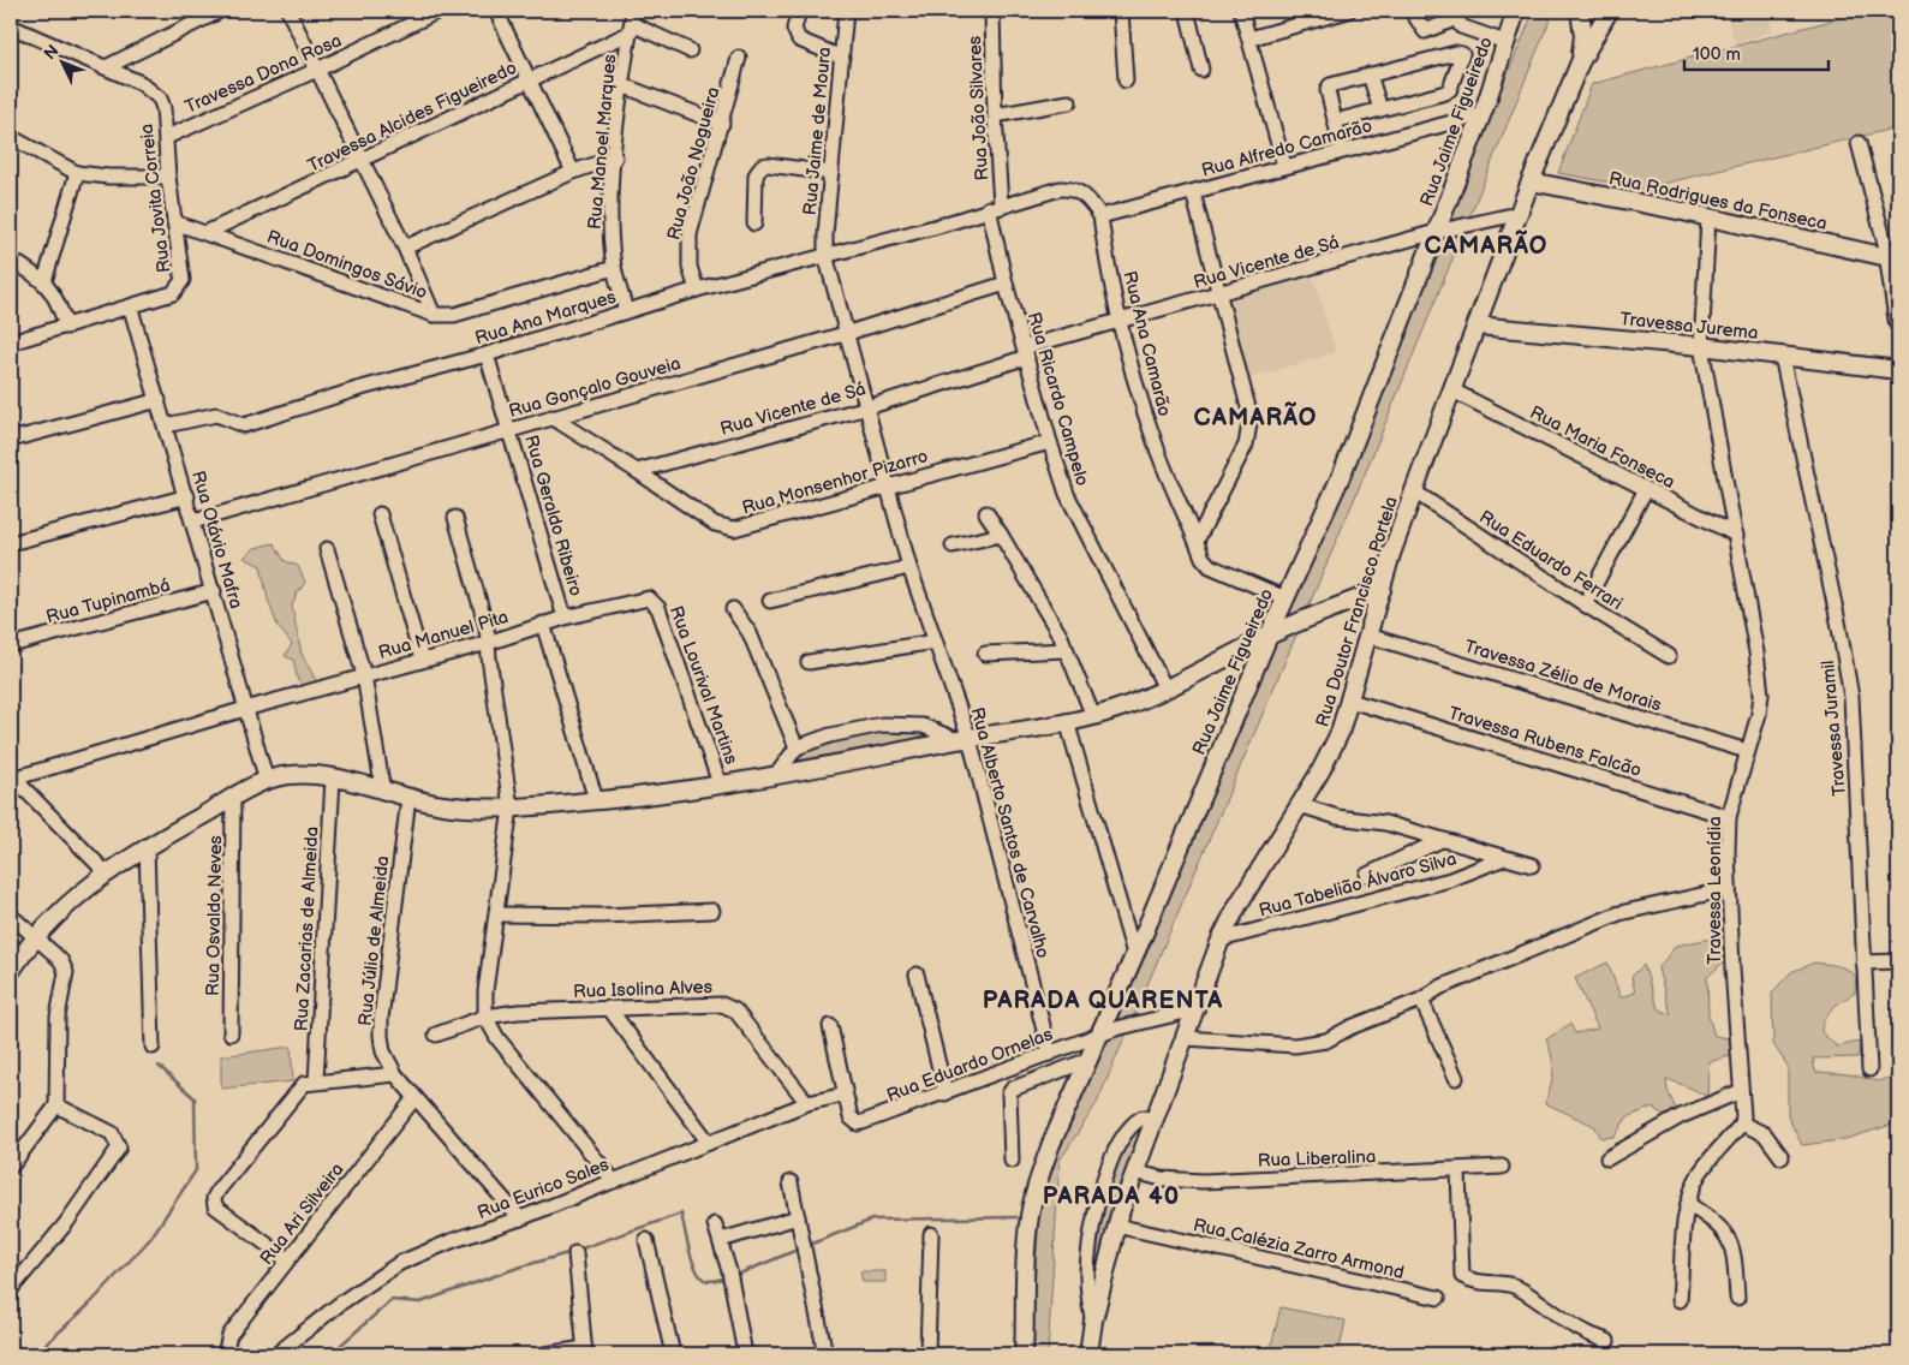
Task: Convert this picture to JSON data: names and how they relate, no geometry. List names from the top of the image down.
{
  "streets": {
    "main road": [
      "Rua Jaime Figueiredo",
      "Rua Rodrigues da Fonseca",
      "Travessa Jurema",
      "Rua Doutor Francisco Portela"
    ],
    "street": [
      "Travessa Dona Rosa",
      "Rua João Silvares",
      "Travessa Alcides Figueiredo",
      "Rua Jaime de Moura",
      "Rua Manoel Marques",
      "Rua Alfredo Camarão",
      "Rua João Nogueira",
      "Rua Jovita Correia",
      "Rua Vicente de Sá",
      "Rua Domingos Sávio",
      "Rua Ana Marques",
      "Rua Ana Camarão",
      "Rua Gonçalo Gouveia",
      "Rua Ricardo Campelo",
      "Rua Maria Fonseca",
      "Rua Monsenhor Pizarro",
      "Rua Geraldo Ribeiro",
      "Rua Otávio Mafra",
      "Rua Eduardo Ferrari",
      "Rua Tupinambá",
      "Rua Manuel Pita",
      "Travessa Zélio de Morais",
      "Rua Lourival Martins",
      "Travessa Juramil",
      "Travessa Rubens Falcão",
      "Rua Alberto Santos de Carvalho",
      "Rua Tabelião Álvaro Silva",
      "Travessa Leonídia",
      "Rua Osvaldo Neves",
      "Rua Zacarias de Almeida",
      "Rua Júlio de Almeida",
      "Rua Isolina Alves",
      "Rua Eduardo Ornelas",
      "Rua Liberalina",
      "Rua Eurico Sales",
      "Rua Ari Silveira",
      "Rua Calézia Zarro Armond"
    ]
  },
  "crossings": [
    ["Travessa Dona Rosa", "Rua Jovita Correia"],
    ["Rua João Silvares", "Rua Ana Marques"],
    ["Rua João Silvares", "Rua Ricardo Campelo"],
    ["Travessa Alcides Figueiredo", "Rua Manoel Marques"],
    ["Travessa Alcides Figueiredo", "Rua Domingos Sávio"],
    ["Rua Jaime Figueiredo", "Rua Alfredo Camarão"],
    ["Rua Jaime Figueiredo", "Rua Vicente de Sá"],
    ["Rua Jaime Figueiredo", "Rua Ana Camarão"],
    ["Rua Jaime Figueiredo", "Rua Eduardo Ornelas"],
    ["Rua Jaime de Moura", "Rua Ana Marques"],
    ["Rua Jaime de Moura", "Rua Gonçalo Gouveia"],
    ["Rua Jaime de Moura", "Rua Alberto Santos de Carvalho"],
    ["Rua Manoel Marques", "Rua Domingos Sávio"],
    ["Rua Manoel Marques", "Rua Ana Marques"],
    ["Rua Alfredo Camarão", "Rua Ana Camarão"],
    ["Rua João Nogueira", "Rua Ana Marques"],
    ["Rua Jovita Correia", "Rua Domingos Sávio"],
    ["Rua Jovita Correia", "Rua Otávio Mafra"],
    ["Rua Rodrigues da Fonseca", "Rua Doutor Francisco Portela"],
    ["Rua Rodrigues da Fonseca", "Travessa Leonídia"],
    ["Rua Vicente de Sá", "Rua Ana Camarão"],
    ["Rua Vicente de Sá", "Rua Ricardo Campelo"],
    ["Rua Vicente de Sá", "Rua Monsenhor Pizarro"],
    ["Rua Vicente de Sá", "Rua Doutor Francisco Portela"],
    ["Rua Vicente de Sá", "Rua Alberto Santos de Carvalho"],
    ["Rua Ana Marques", "Rua Ricardo Campelo"],
    ["Rua Ana Marques", "Rua Geraldo Ribeiro"],
    ["Rua Ana Marques", "Rua Otávio Mafra"],
    ["Travessa Jurema", "Rua Doutor Francisco Portela"],
    ["Travessa Jurema", "Travessa Juramil"],
    ["Travessa Jurema", "Travessa Leonídia"],
    ["Rua Gonçalo Gouveia", "Rua Ricardo Campelo"],
    ["Rua Gonçalo Gouveia", "Rua Monsenhor Pizarro"],
    ["Rua Gonçalo Gouveia", "Rua Geraldo Ribeiro"],
    ["Rua Gonçalo Gouveia", "Rua Otávio Mafra"],
    ["Rua Gonçalo Gouveia", "Rua Alberto Santos de Carvalho"],
    ["Rua Ricardo Campelo", "Rua Monsenhor Pizarro"],
    ["Rua Maria Fonseca", "Rua Doutor Francisco Portela"],
    ["Rua Maria Fonseca", "Travessa Leonídia"],
    ["Rua Monsenhor Pizarro", "Rua Alberto Santos de Carvalho"],
    ["Rua Geraldo Ribeiro", "Rua Manuel Pita"],
    ["Rua Otávio Mafra", "Rua Tupinambá"],
    ["Rua Otávio Mafra", "Rua Manuel Pita"],
    ["Rua Eduardo Ferrari", "Rua Doutor Francisco Portela"],
    ["Rua Doutor Francisco Portela", "Travessa Zélio de Morais"],
    ["Rua Doutor Francisco Portela", "Travessa Rubens Falcão"],
    ["Rua Doutor Francisco Portela", "Rua Tabelião Álvaro Silva"],
    ["Rua Doutor Francisco Portela", "Rua Eduardo Ornelas"],
    ["Rua Doutor Francisco Portela", "Rua Liberalina"],
    ["Rua Doutor Francisco Portela", "Rua Calézia Zarro Armond"],
    ["Rua Manuel Pita", "Rua Lourival Martins"],
    ["Travessa Zélio de Morais", "Travessa Leonídia"],
    ["Travessa Rubens Falcão", "Travessa Leonídia"],
    ["Rua Alberto Santos de Carvalho", "Rua Eduardo Ornelas"],
    ["Rua Júlio de Almeida", "Rua Eurico Sales"],
    ["Rua Júlio de Almeida", "Rua Ari Silveira"],
    ["Rua Isolina Alves", "Rua Eurico Sales"],
    ["Rua Eduardo Ornelas", "Rua Eurico Sales"]
  ],
  "districts": [
    "CAMARÃO",
    "CAMARÃO",
    "PARADA QUARENTA",
    "PARADA 40"
  ],
  "scale_bar": "100 m",
  "north": "top left"
}
